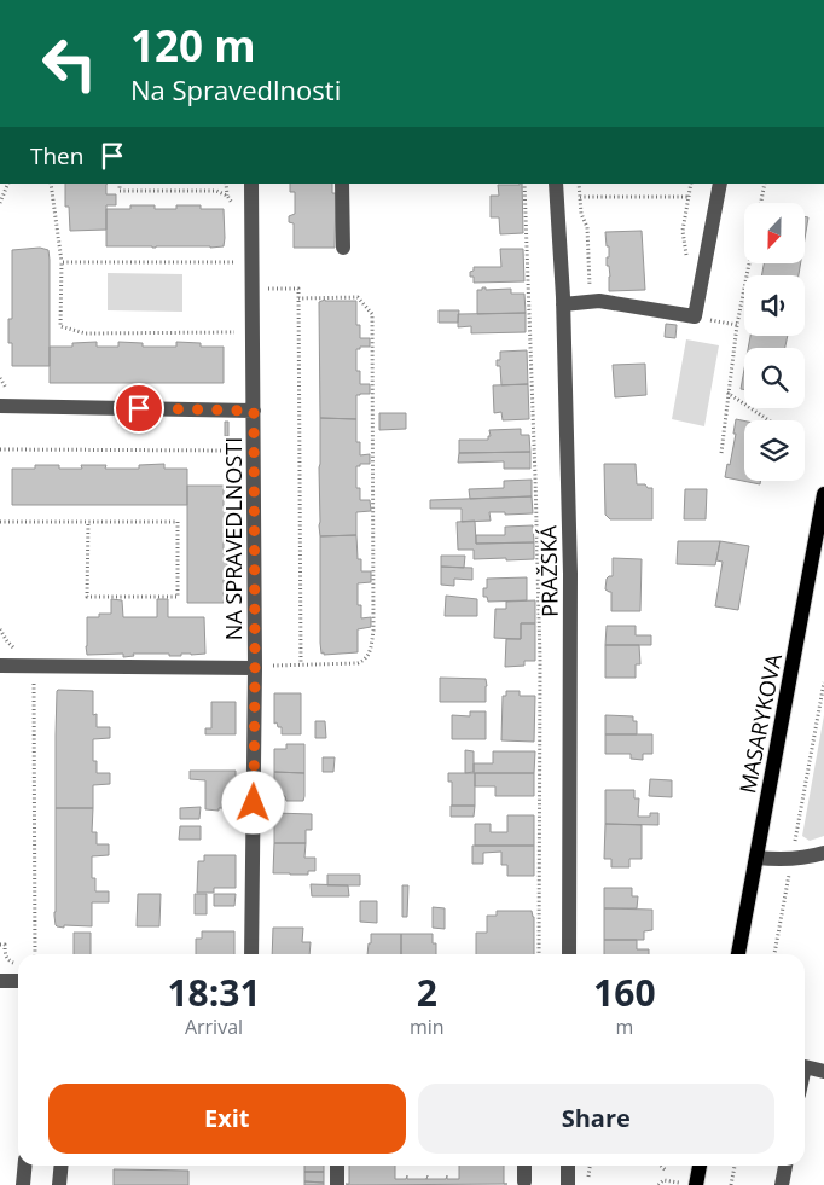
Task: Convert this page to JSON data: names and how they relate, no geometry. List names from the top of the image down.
{
  "streets": {
    "main road": ["MASARYKOVA"],
    "street": ["NA SPRAVEDLNOSTI", "PRAŽSKÁ"]
  },
  "north": "bottom",
  "page": {
    "turn": ["120 m", "Na Spravedlnosti"],
    "then": "Then",
    "eta": [
      "18:31",
      "Arrival",
      "2",
      "min",
      "160",
      "m"
    ],
    "buttons": ["Exit", "Share"]
  }
}
